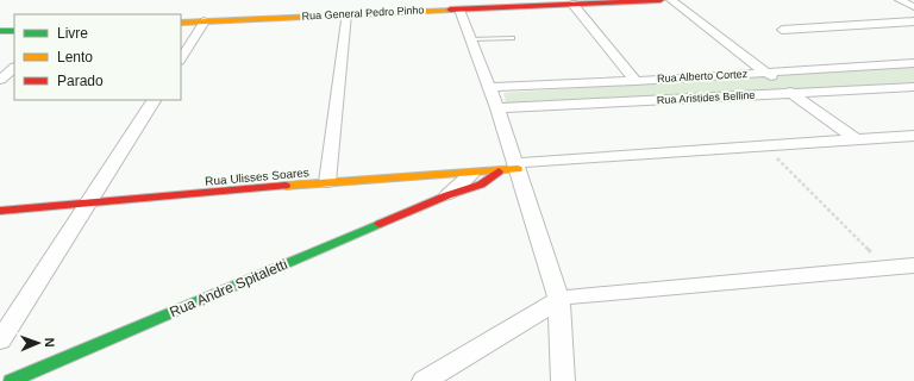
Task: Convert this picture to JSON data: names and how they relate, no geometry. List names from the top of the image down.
{
  "streets": {
    "street": [
      "Rua General Pedro Pinho",
      "Rua Alberto Cortez",
      "Rua Aristides Belline",
      "Rua Ulisses Soares",
      "Rua Andre Spitaletti"
    ]
  },
  "crossings": [
    ["Rua Ulisses Soares", "Rua Andre Spitaletti"]
  ],
  "legend": ["Livre", "Lento", "Parado"],
  "north": "right"
}
